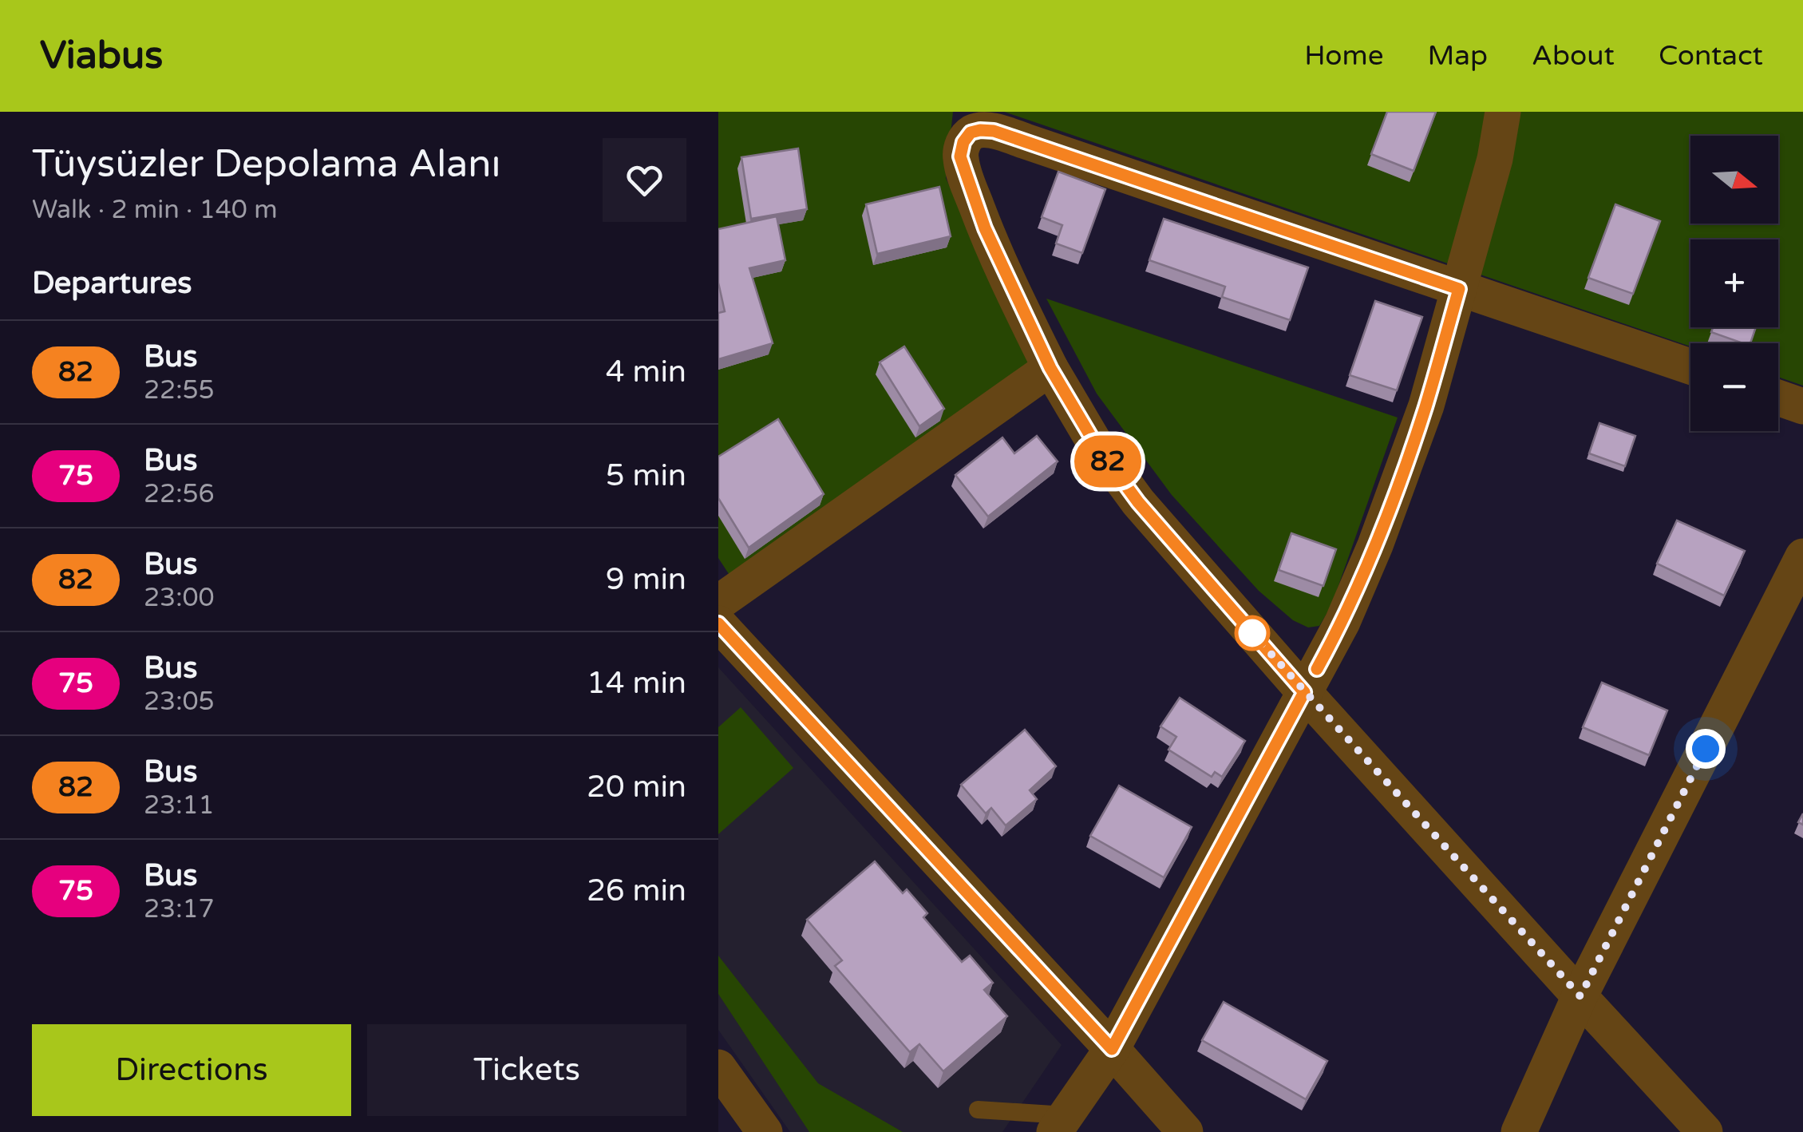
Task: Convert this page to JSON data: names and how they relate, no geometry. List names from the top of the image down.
{
  "lines": ["bus line 82"],
  "north": "right",
  "page": {
    "header": "Viabus",
    "nav": [
      "Home",
      "Map",
      "About",
      "Contact"
    ],
    "heading": [
      ["Tüysüzler Depolama Alanı", "Walk · 2 min · 140 m"],
      "Departures"
    ],
    "on_map": "82",
    "map_buttons": ["+", "−"],
    "list": [
      {
        "mark": "82",
        "name": "Bus",
        "note": "22:55",
        "value": "4 min"
      },
      {
        "mark": "75",
        "name": "Bus",
        "note": "22:56",
        "value": "5 min"
      },
      {
        "mark": "82",
        "name": "Bus",
        "note": "23:00",
        "value": "9 min"
      },
      {
        "mark": "75",
        "name": "Bus",
        "note": "23:05",
        "value": "14 min"
      },
      {
        "mark": "82",
        "name": "Bus",
        "note": "23:11",
        "value": "20 min"
      },
      {
        "mark": "75",
        "name": "Bus",
        "note": "23:17",
        "value": "26 min"
      }
    ],
    "buttons": ["Directions", "Tickets"]
  }
}
